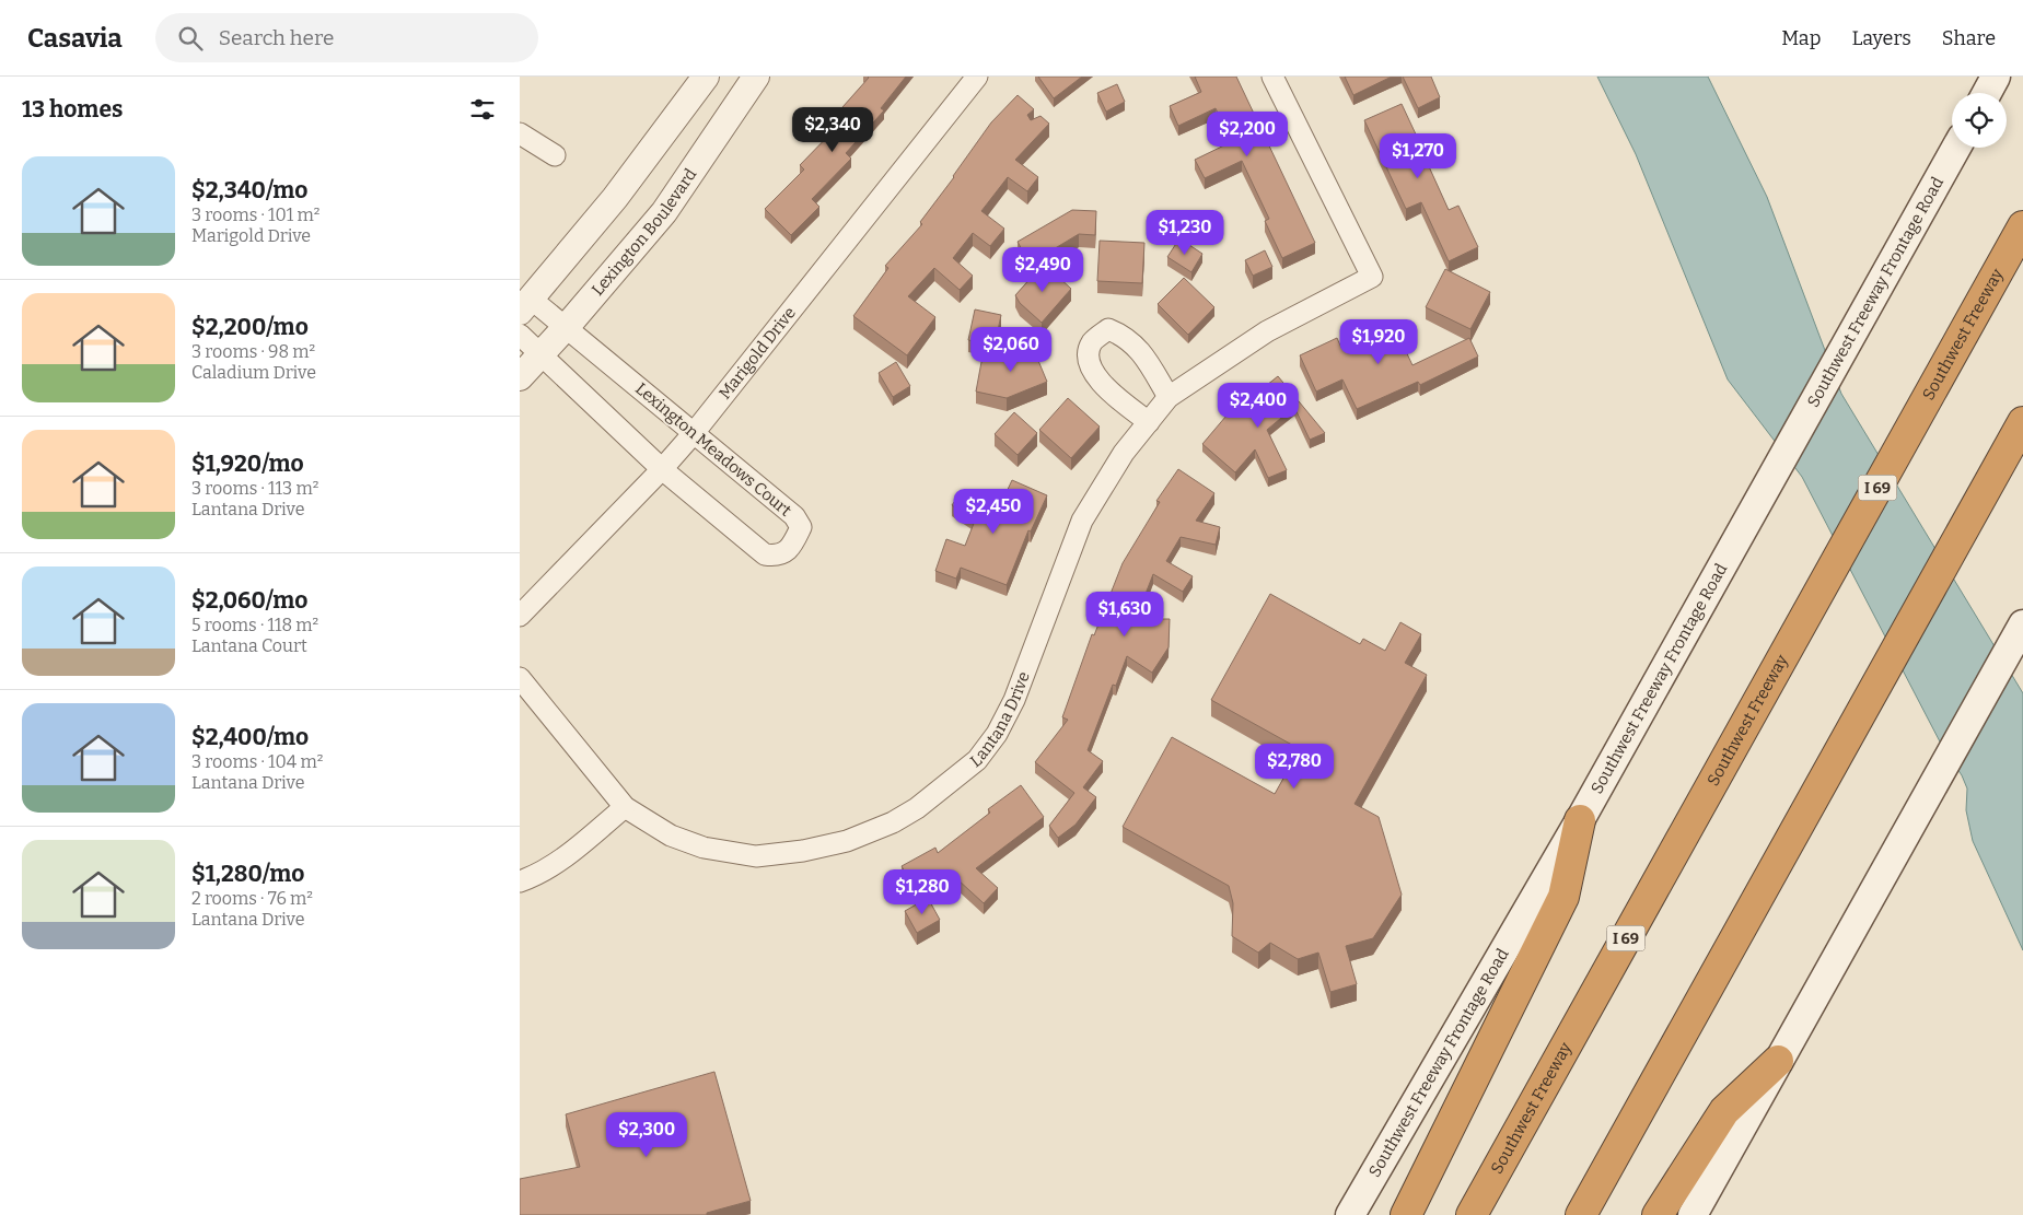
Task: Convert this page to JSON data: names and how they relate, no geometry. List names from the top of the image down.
{
  "streets": {
    "highway": ["Southwest Freeway", "I 69"],
    "main road": ["Southwest Freeway Frontage Road"],
    "street": [
      "Lexington Boulevard",
      "Marigold Drive",
      "Lexington Meadows Court",
      "Lantana Drive"
    ]
  },
  "crossings": [
    ["Lexington Boulevard", "Lexington Meadows Court"],
    ["Marigold Drive", "Lexington Meadows Court"]
  ],
  "page": {
    "header": "Casavia",
    "search": "Search here",
    "nav": ["Map", "Layers", "Share"],
    "heading": "13 homes",
    "price": [
      "$2,340",
      "$2,200",
      "$1,270",
      "$1,230",
      "$2,490",
      "$1,920",
      "$2,060",
      "$2,400",
      "$2,450",
      "$1,630",
      "$2,780",
      "$1,280",
      "$2,300"
    ],
    "list": [
      {
        "name": "$2,340/mo",
        "note": "3 rooms · 101 m² · Marigold Drive"
      },
      {
        "name": "$2,200/mo",
        "note": "3 rooms · 98 m² · Caladium Drive"
      },
      {
        "name": "$1,920/mo",
        "note": "3 rooms · 113 m² · Lantana Drive"
      },
      {
        "name": "$2,060/mo",
        "note": "5 rooms · 118 m² · Lantana Court"
      },
      {
        "name": "$2,400/mo",
        "note": "3 rooms · 104 m² · Lantana Drive"
      },
      {
        "name": "$1,280/mo",
        "note": "2 rooms · 76 m² · Lantana Drive"
      }
    ]
  }
}
